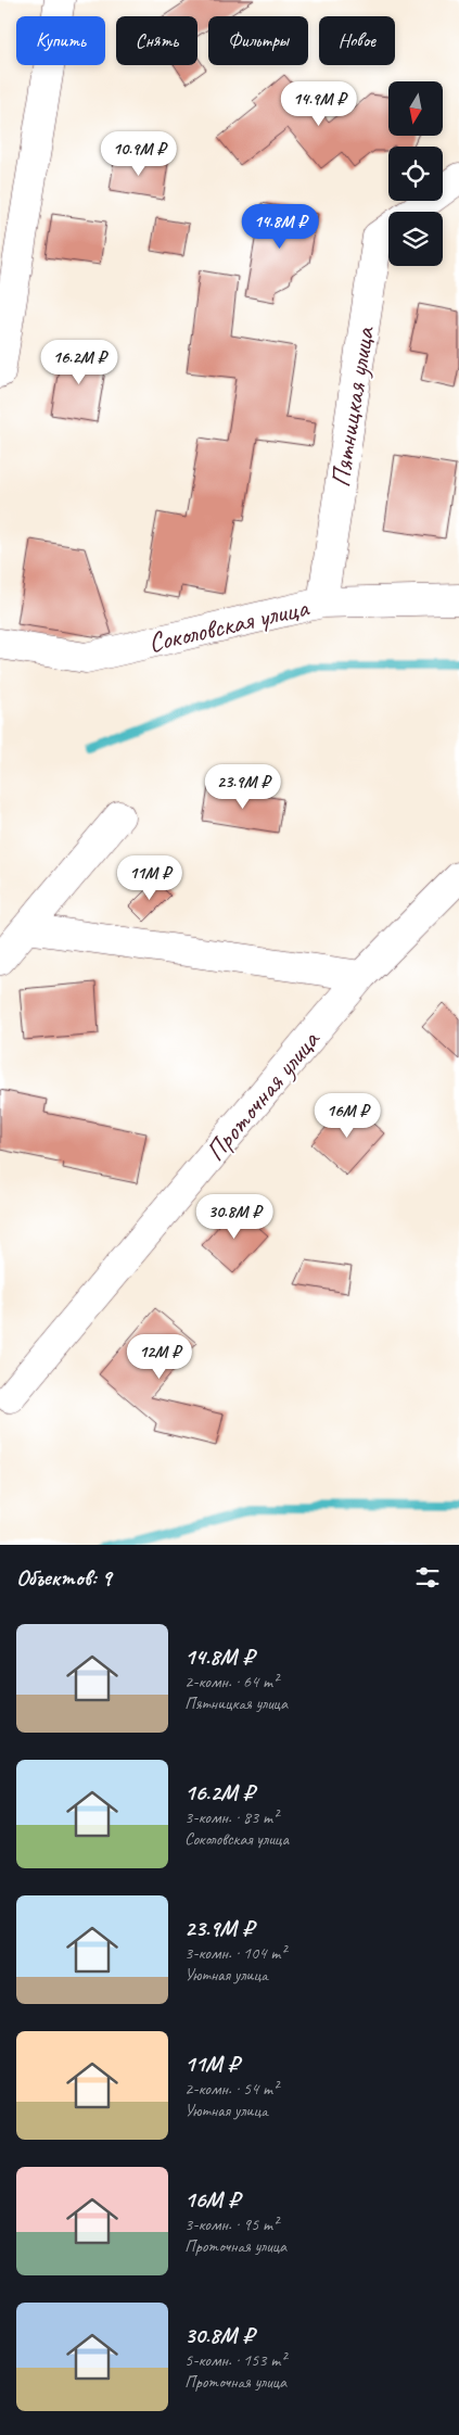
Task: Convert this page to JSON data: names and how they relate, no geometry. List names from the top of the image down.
{
  "streets": {
    "street": ["Пятницкая улица", "Соколовская улица", "Проточная улица"]
  },
  "crossings": [
    ["Пятницкая улица", "Соколовская улица"]
  ],
  "north": "bottom",
  "page": {
    "chip": [
      "Купить",
      "Снять",
      "Фильтры",
      "Новое"
    ],
    "price": [
      "14.9M ₽",
      "10.9M ₽",
      "14.8M ₽",
      "16.2M ₽",
      "23.9M ₽",
      "11M ₽",
      "16M ₽",
      "30.8M ₽",
      "12M ₽"
    ],
    "heading": "Объектов: 9",
    "list": [
      {
        "name": "14.8M ₽",
        "note": "2-комн. · 64 m² · Пятницкая улица"
      },
      {
        "name": "16.2M ₽",
        "note": "3-комн. · 83 m² · Соколовская улица"
      },
      {
        "name": "23.9M ₽",
        "note": "3-комн. · 104 m² · Уютная улица"
      },
      {
        "name": "11M ₽",
        "note": "2-комн. · 54 m² · Уютная улица"
      },
      {
        "name": "16M ₽",
        "note": "3-комн. · 95 m² · Проточная улица"
      },
      {
        "name": "30.8M ₽",
        "note": "5-комн. · 153 m² · Проточная улица"
      }
    ]
  }
}
